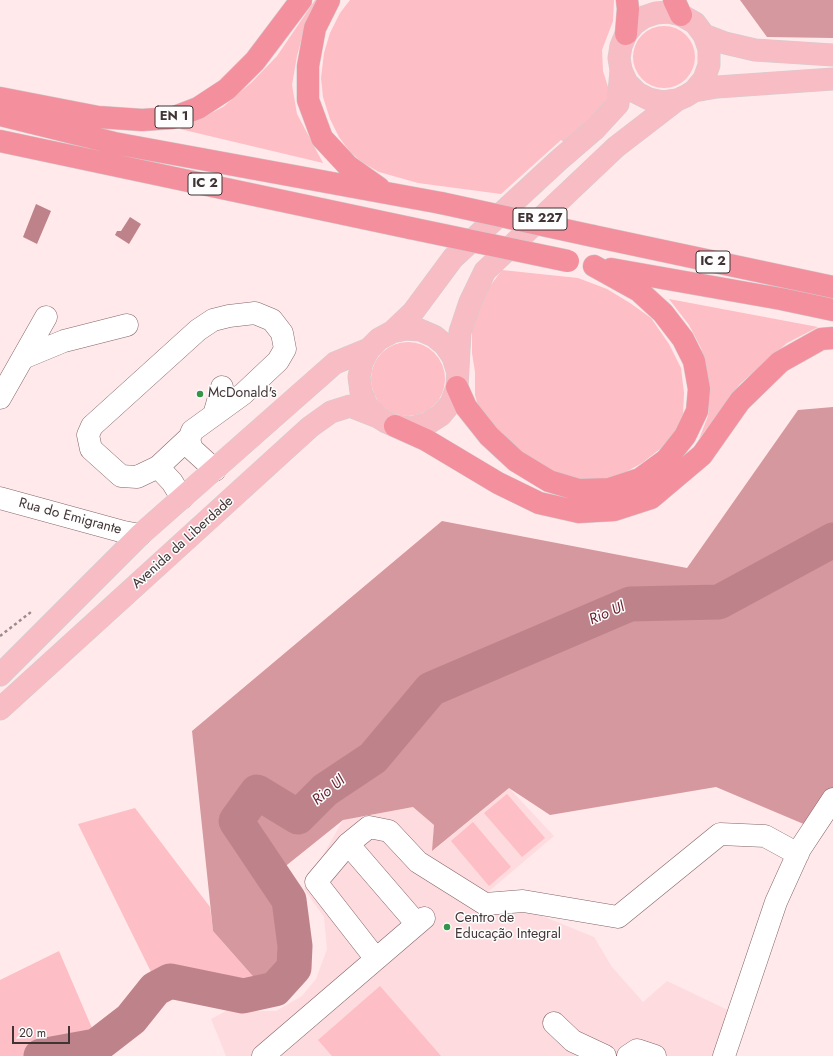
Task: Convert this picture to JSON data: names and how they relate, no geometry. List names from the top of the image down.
{
  "streets": {
    "highway": ["EN 1", "IC 2"],
    "main road": ["ER 227", "Avenida da Liberdade"],
    "street": ["Rua do Emigrante"]
  },
  "crossings": [
    ["Rua do Emigrante", "Avenida da Liberdade"]
  ],
  "water": ["Rio Ul"],
  "places": ["McDonald's", "Centro de Educação Integral"],
  "scale_bar": "20 m"
}
